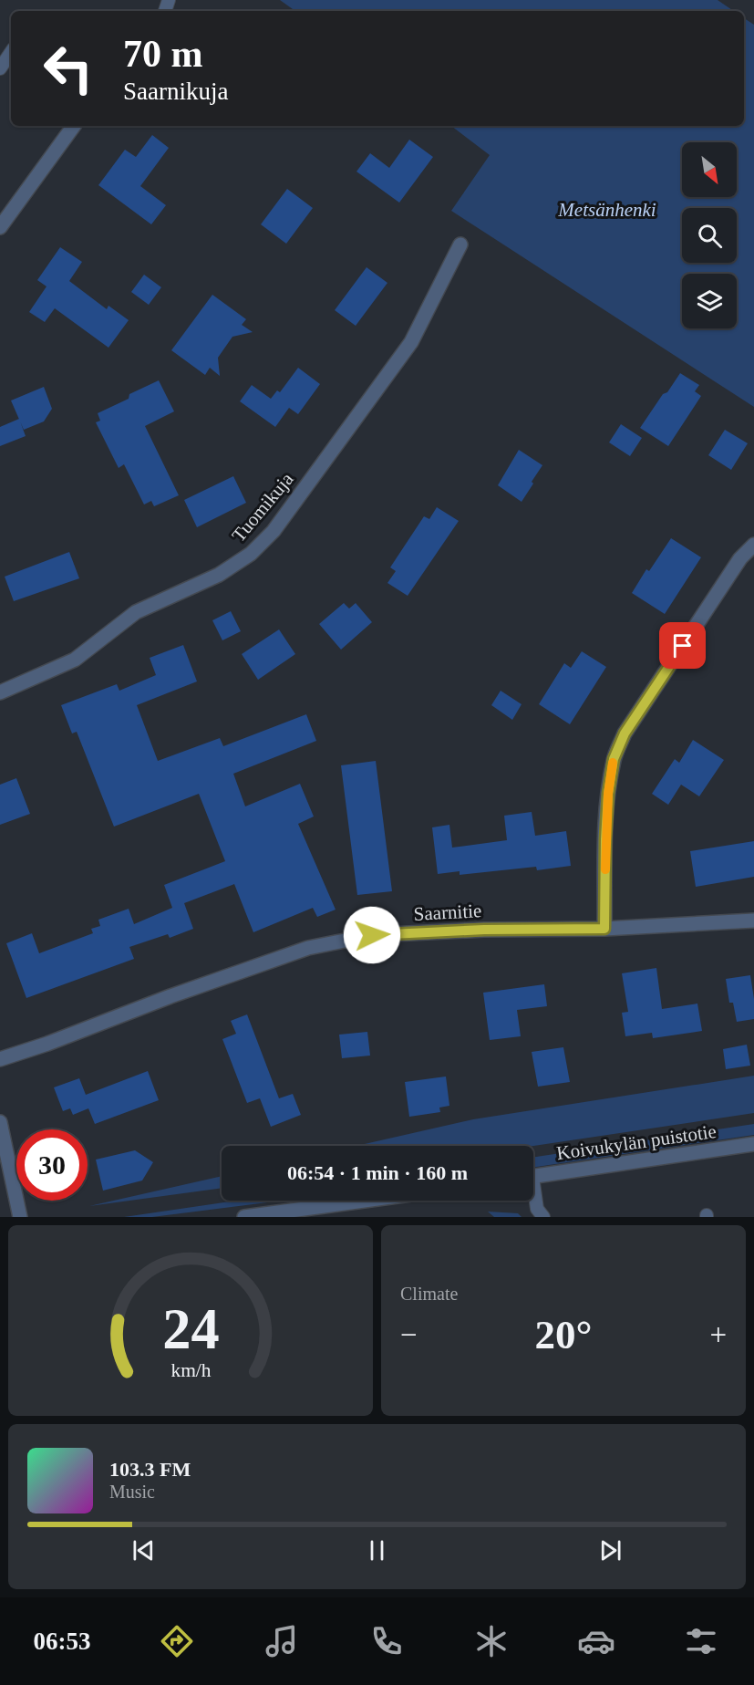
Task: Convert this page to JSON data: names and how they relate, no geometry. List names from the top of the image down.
{
  "streets": {
    "street": ["Tuomikuja", "Saarnitie", "Koivukylän puistotie"]
  },
  "parks": ["Metsänhenki"],
  "north": "bottom right",
  "page": {
    "turn": ["70 m", "Saarnikuja"],
    "limit": "30",
    "trip": "06:54 · 1 min · 160 m",
    "tile": "Climate",
    "heat": ["−", "20°", "+"],
    "song": ["103.3 FM", "Music"],
    "tabs": "06:53",
    "gauge": ["24", "km/h"]
  }
}
